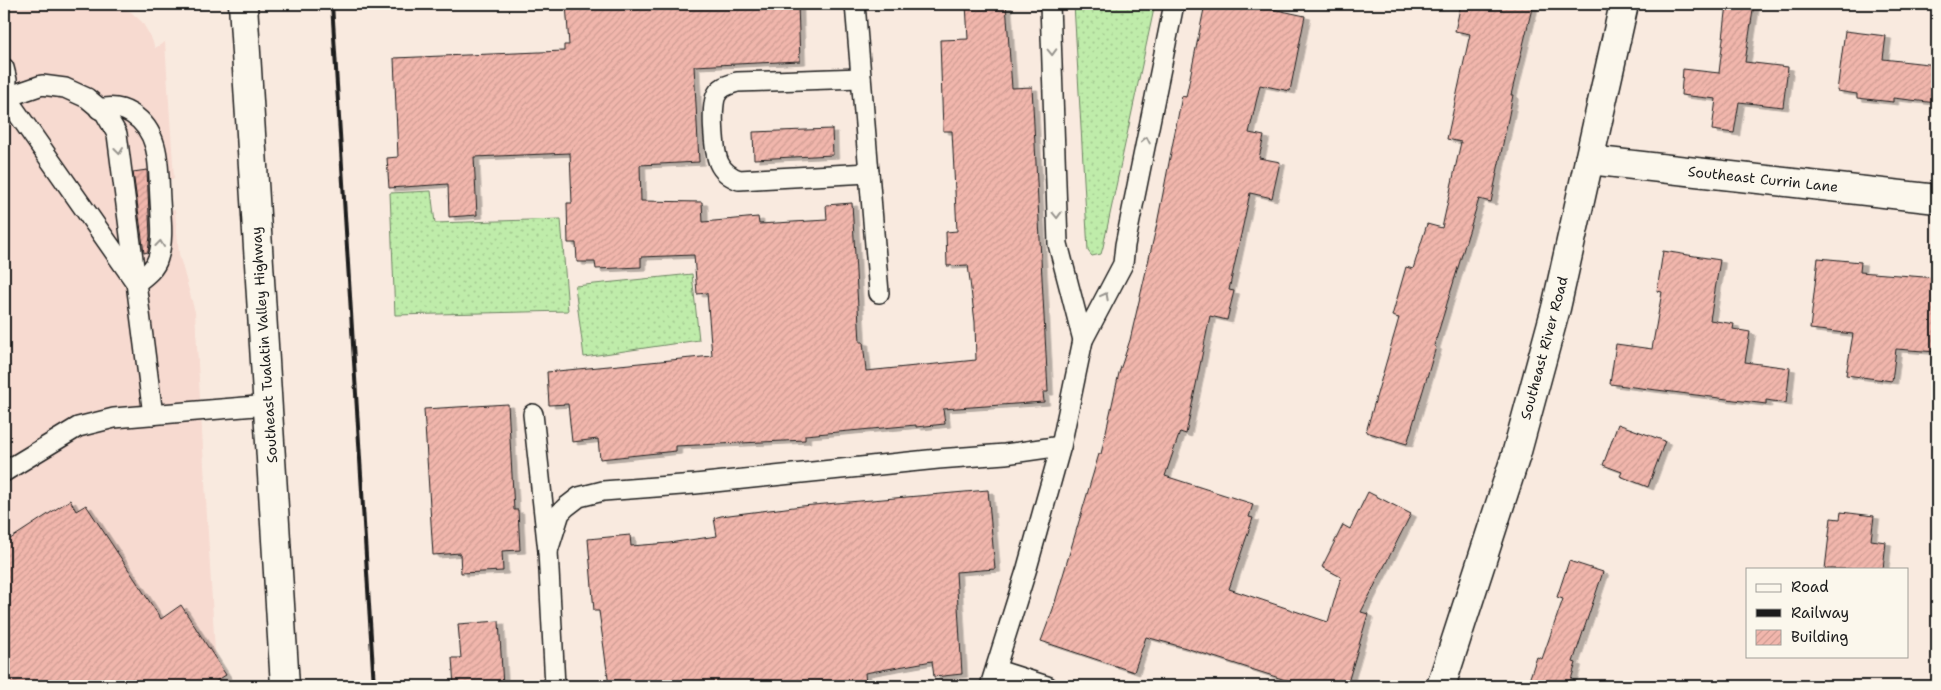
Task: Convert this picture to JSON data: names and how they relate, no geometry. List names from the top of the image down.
{
  "streets": {
    "main road": ["Southeast Currin Lane", "Southeast Tualatin Valley Highway", "Southeast River Road"]
  },
  "crossings": [
    ["Southeast Currin Lane", "Southeast River Road"]
  ],
  "legend": ["Road", "Railway", "Building"]
}
